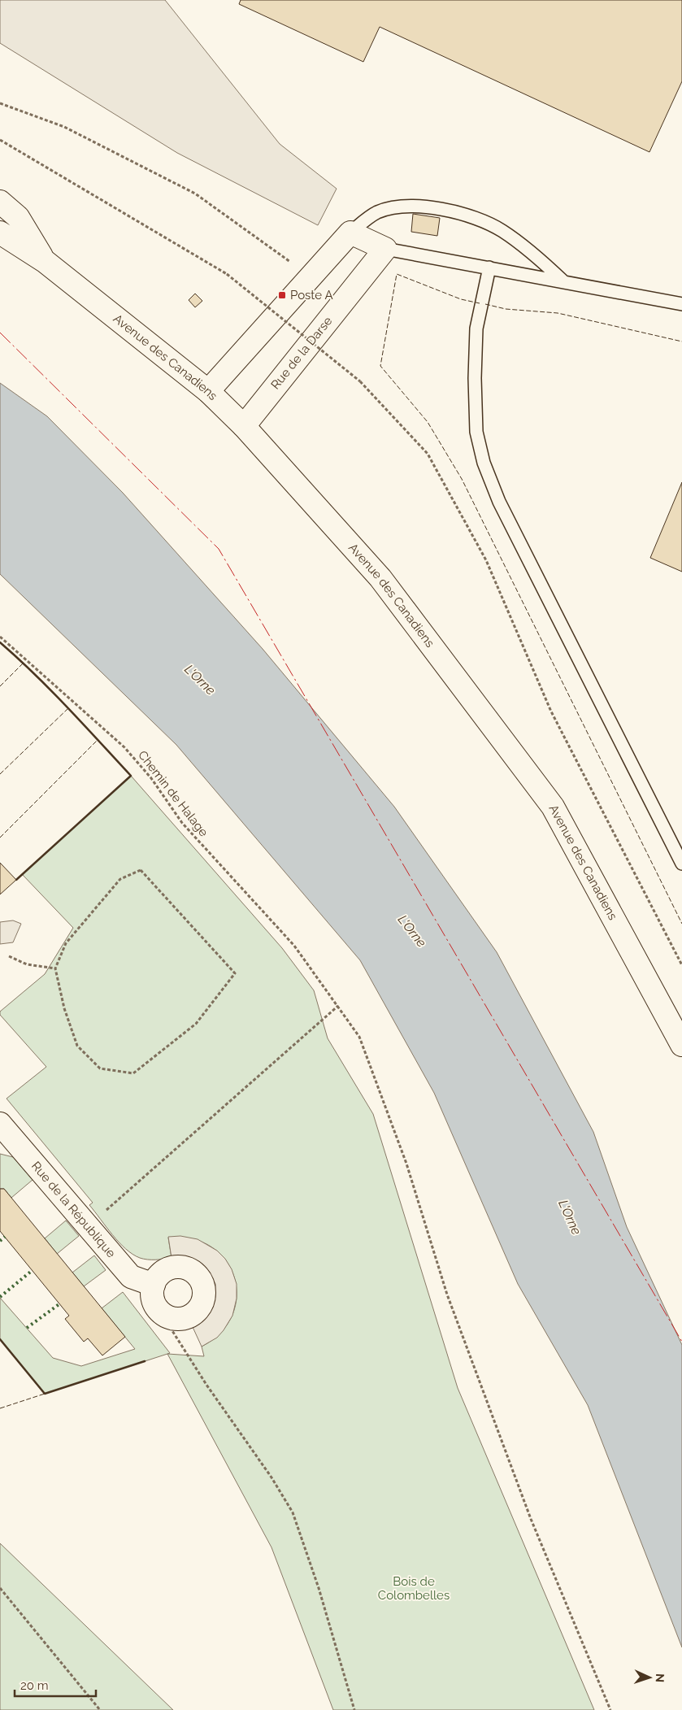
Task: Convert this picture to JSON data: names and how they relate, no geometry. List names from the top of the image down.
{
  "streets": {
    "street": ["Rue de la Darse", "Avenue des Canadiens", "Rue de la République"],
    "path": ["Chemin de Halage"]
  },
  "crossings": [
    ["Rue de la Darse", "Avenue des Canadiens"]
  ],
  "water": ["L'Orne"],
  "parks": ["Bois de Colombelles"],
  "places": {
    "transit": ["Poste A"]
  },
  "scale_bar": "20 m",
  "north": "right"
}
